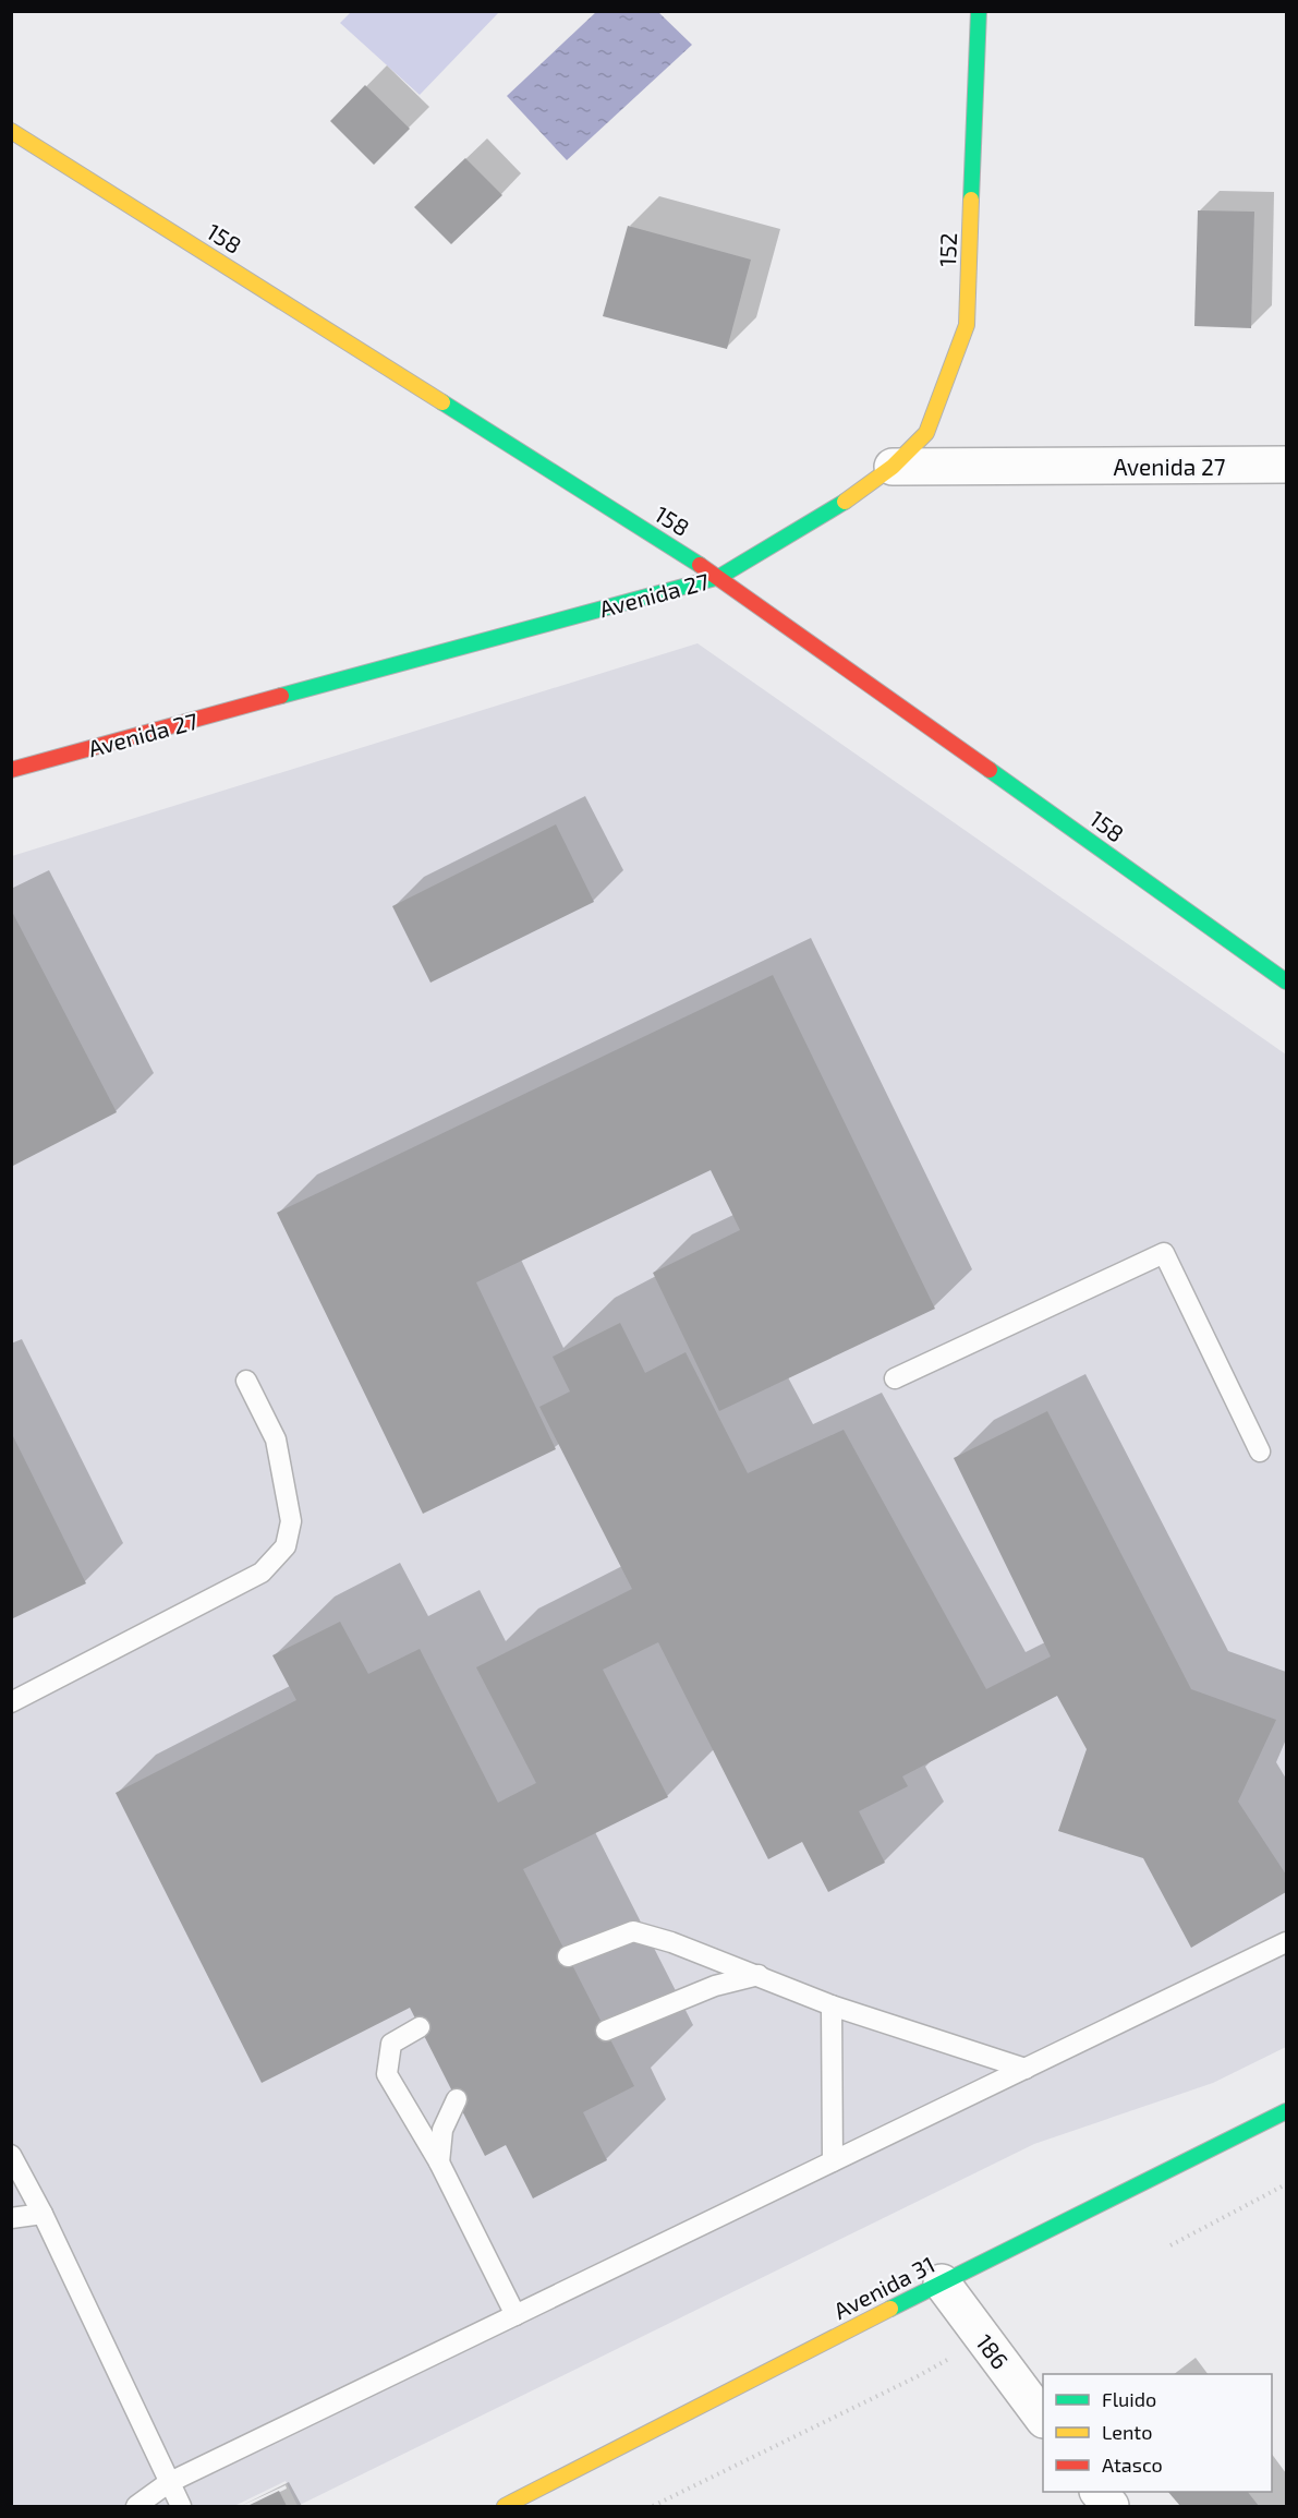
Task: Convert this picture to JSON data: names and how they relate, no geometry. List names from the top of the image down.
{
  "streets": {
    "street": [
      "158",
      "152",
      "Avenida 27",
      "Avenida 31",
      "186"
    ]
  },
  "crossings": [
    ["158", "Avenida 27"],
    ["152", "Avenida 27"],
    ["Avenida 31", "186"]
  ],
  "legend": ["Fluido", "Lento", "Atasco"]
}
